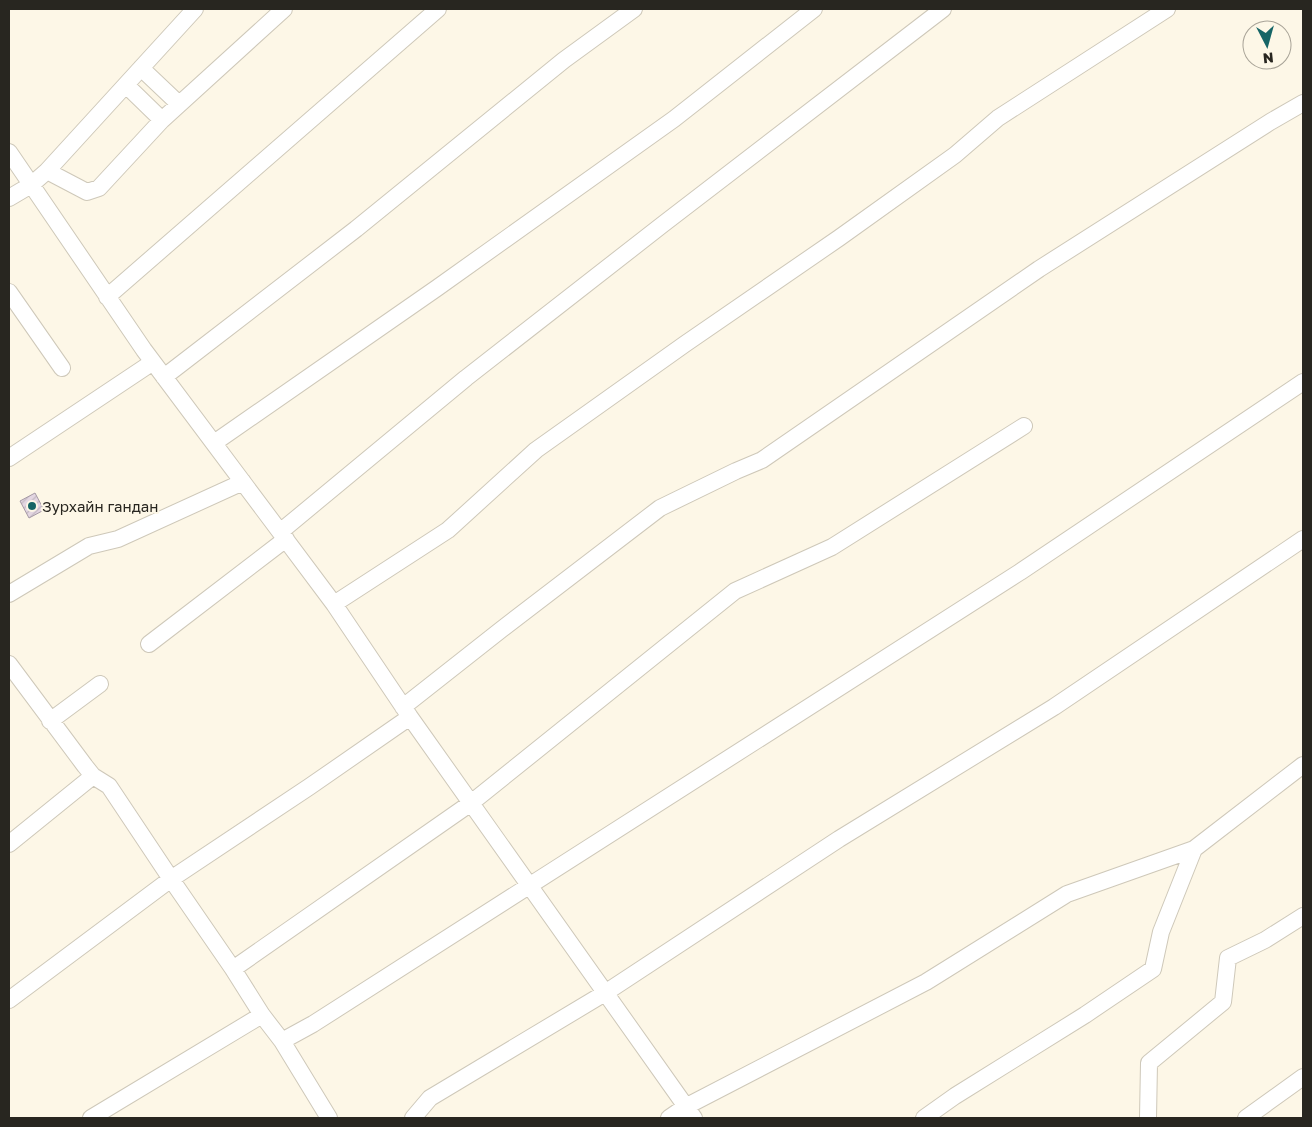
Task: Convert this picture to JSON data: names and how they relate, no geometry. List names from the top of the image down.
{
  "places": ["Зурхайн гандан"],
  "north": "bottom"
}
